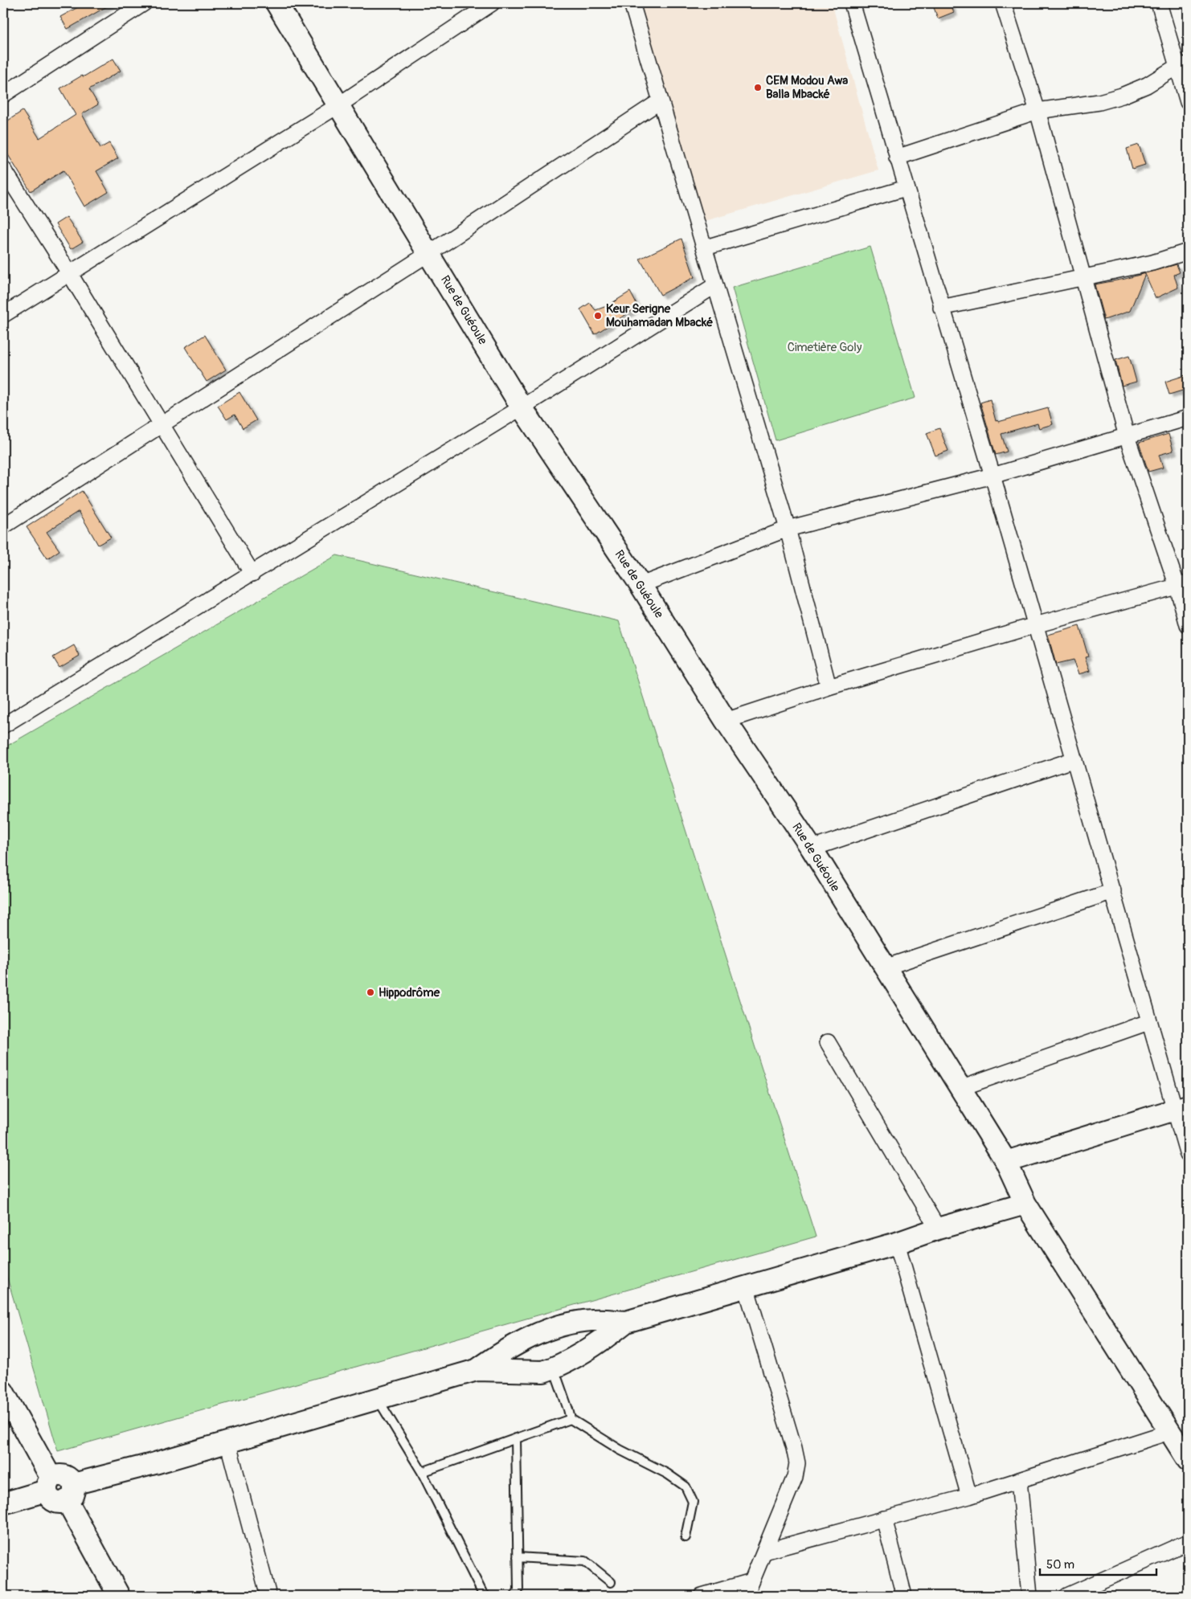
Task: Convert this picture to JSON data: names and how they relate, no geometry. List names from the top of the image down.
{
  "streets": {
    "main road": ["Rue de Guéoule"]
  },
  "parks": ["Cimetière Goly"],
  "places": ["CEM Modou Awa Balla Mbacké", "Keur Serigne Mouhamadan Mbacké", "Hippodrôme"],
  "scale_bar": "50 m"
}
